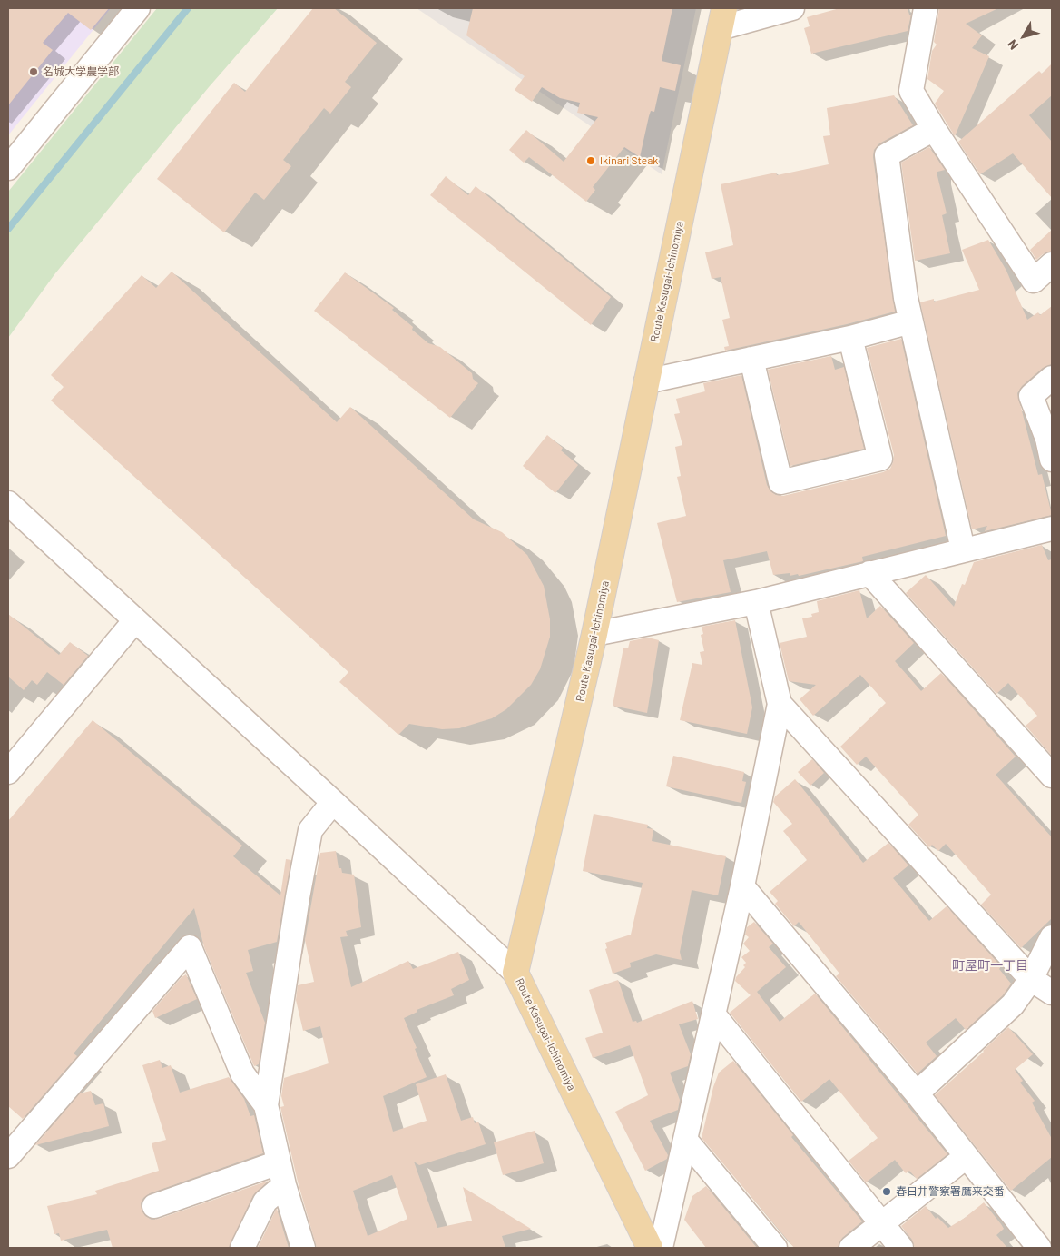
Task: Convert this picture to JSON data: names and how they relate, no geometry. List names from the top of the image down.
{
  "streets": {
    "main road": ["Route Kasugai-Ichinomiya"]
  },
  "districts": ["町屋町一丁目"],
  "places": ["名城大学農学部", "Ikinari Steak", "春日井警察署鷹来交番"],
  "north": "bottom left"
}
